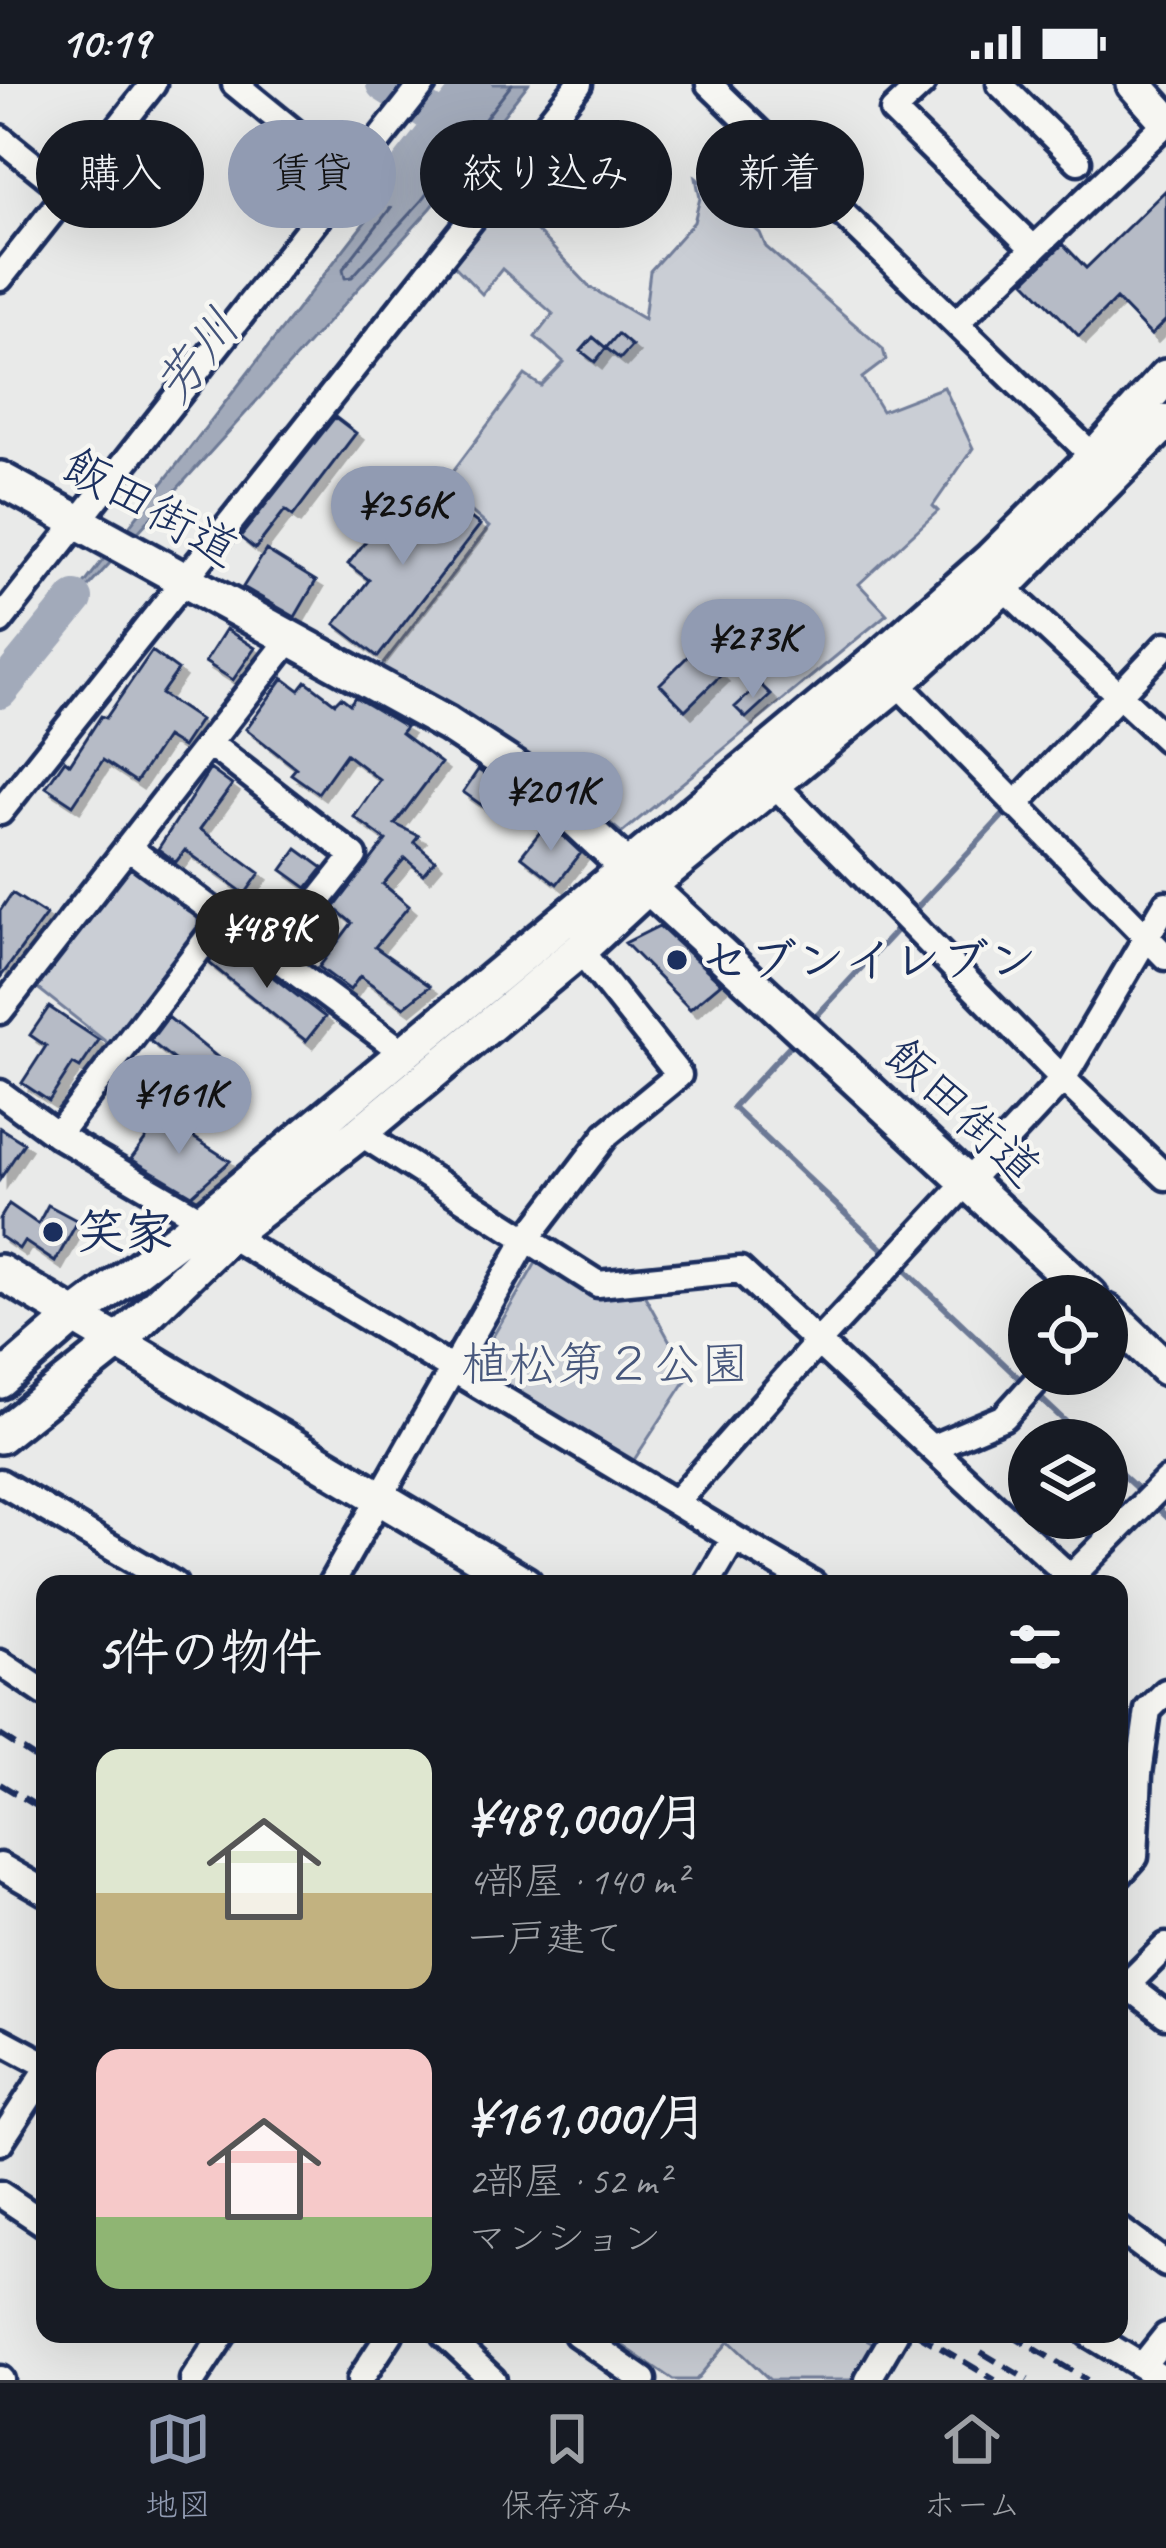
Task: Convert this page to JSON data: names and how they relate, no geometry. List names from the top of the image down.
{
  "streets": {
    "street": ["飯田街道"]
  },
  "water": ["芳川"],
  "parks": ["植松第２公園"],
  "places": ["セブンイレブン", "笑家"],
  "page": {
    "status": "10:19",
    "chip": [
      "購入",
      "賃貸",
      "絞り込み",
      "新着"
    ],
    "price": [
      "¥256K",
      "¥273K",
      "¥201K",
      "¥489K",
      "¥161K"
    ],
    "heading": "5件の物件",
    "list": [
      {
        "name": "¥489,000/月",
        "note": "4部屋 · 140 m² · 一戸建て"
      },
      {
        "name": "¥161,000/月",
        "note": "2部屋 · 52 m² · マンション"
      }
    ],
    "tabs": ["地図", "保存済み", "ホーム"]
  }
}
